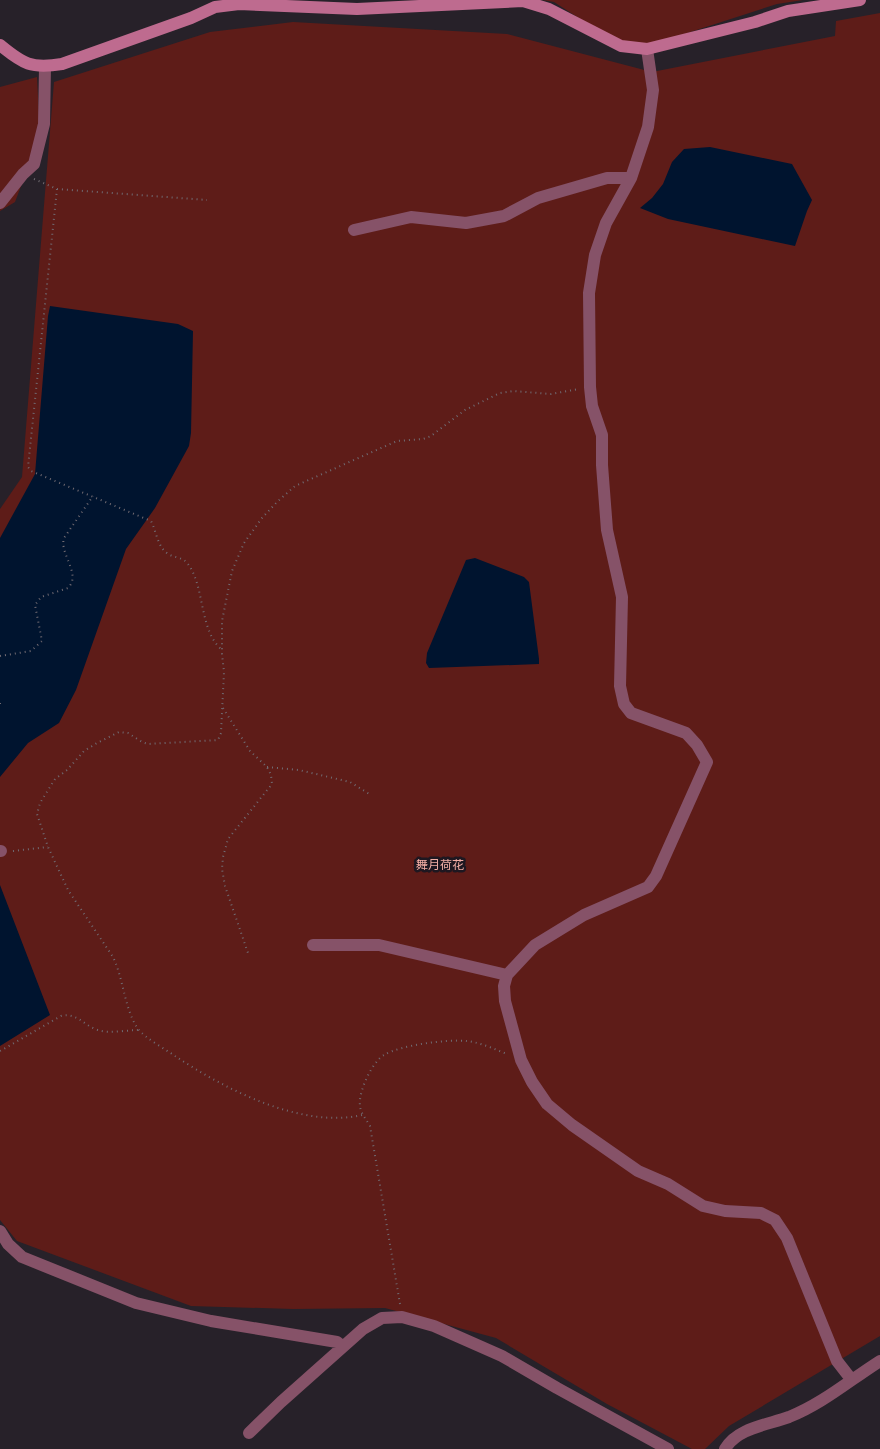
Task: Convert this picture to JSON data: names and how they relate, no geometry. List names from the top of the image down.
{
  "parks": ["舞月荷花"]
}
